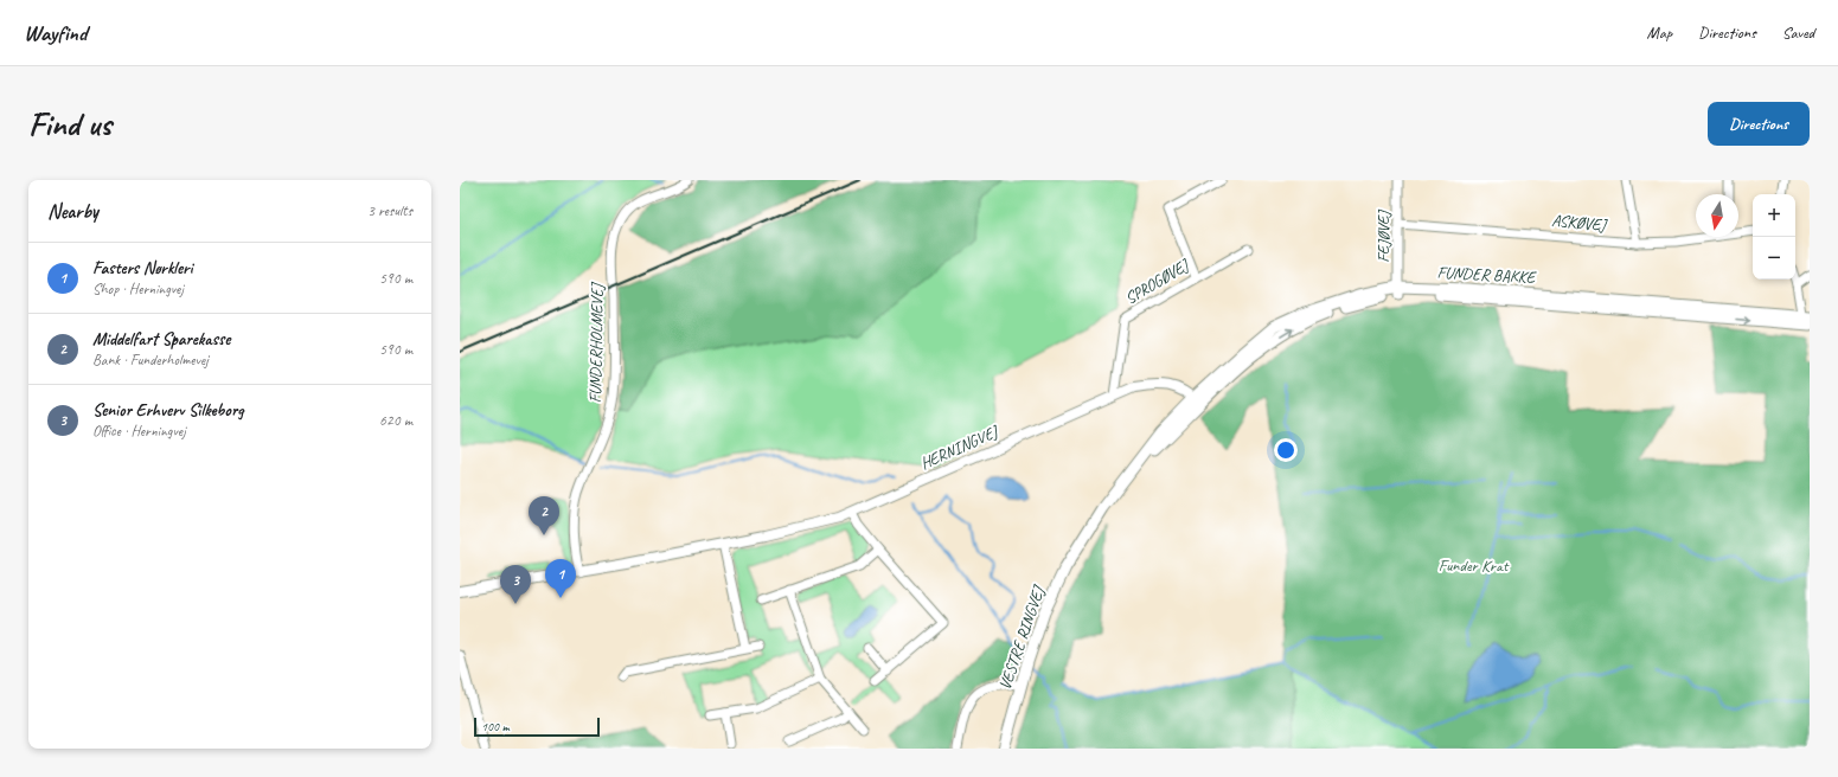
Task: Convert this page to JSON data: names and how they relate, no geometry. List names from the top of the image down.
{
  "streets": {
    "main road": ["FUNDER BAKKE", "VESTRE RINGVEJ"],
    "street": [
      "ASKØVEJ",
      "FEJØVEJ",
      "SPROGØVEJ",
      "FUNDERHOLMEVEJ",
      "HERNINGVEJ"
    ]
  },
  "crossings": [
    ["ASKØVEJ", "FEJØVEJ"],
    ["FEJØVEJ", "FUNDER BAKKE"],
    ["FUNDER BAKKE", "HERNINGVEJ"],
    ["FUNDER BAKKE", "VESTRE RINGVEJ"],
    ["SPROGØVEJ", "HERNINGVEJ"],
    ["FUNDERHOLMEVEJ", "HERNINGVEJ"],
    ["HERNINGVEJ", "VESTRE RINGVEJ"]
  ],
  "parks": ["Funder Krat"],
  "scale_bar": "100 m",
  "north": "bottom",
  "page": {
    "header": "Wayfind",
    "nav": ["Map", "Directions", "Saved"],
    "buttons": "Directions",
    "title": "Find us",
    "heading": ["Nearby", "3 results"],
    "map_buttons": ["+", "−"],
    "list": [
      {
        "mark": "1",
        "name": "Fasters Nørkleri",
        "note": "Shop · Herningvej",
        "value": "590 m"
      },
      {
        "mark": "2",
        "name": "Middelfart Sparekasse",
        "note": "Bank · Funderholmevej",
        "value": "590 m"
      },
      {
        "mark": "3",
        "name": "Senior Erhverv Silkeborg",
        "note": "Office · Herningvej",
        "value": "620 m"
      }
    ],
    "pins": ["2", "1", "3"],
    "scale": "100 m"
  }
}
